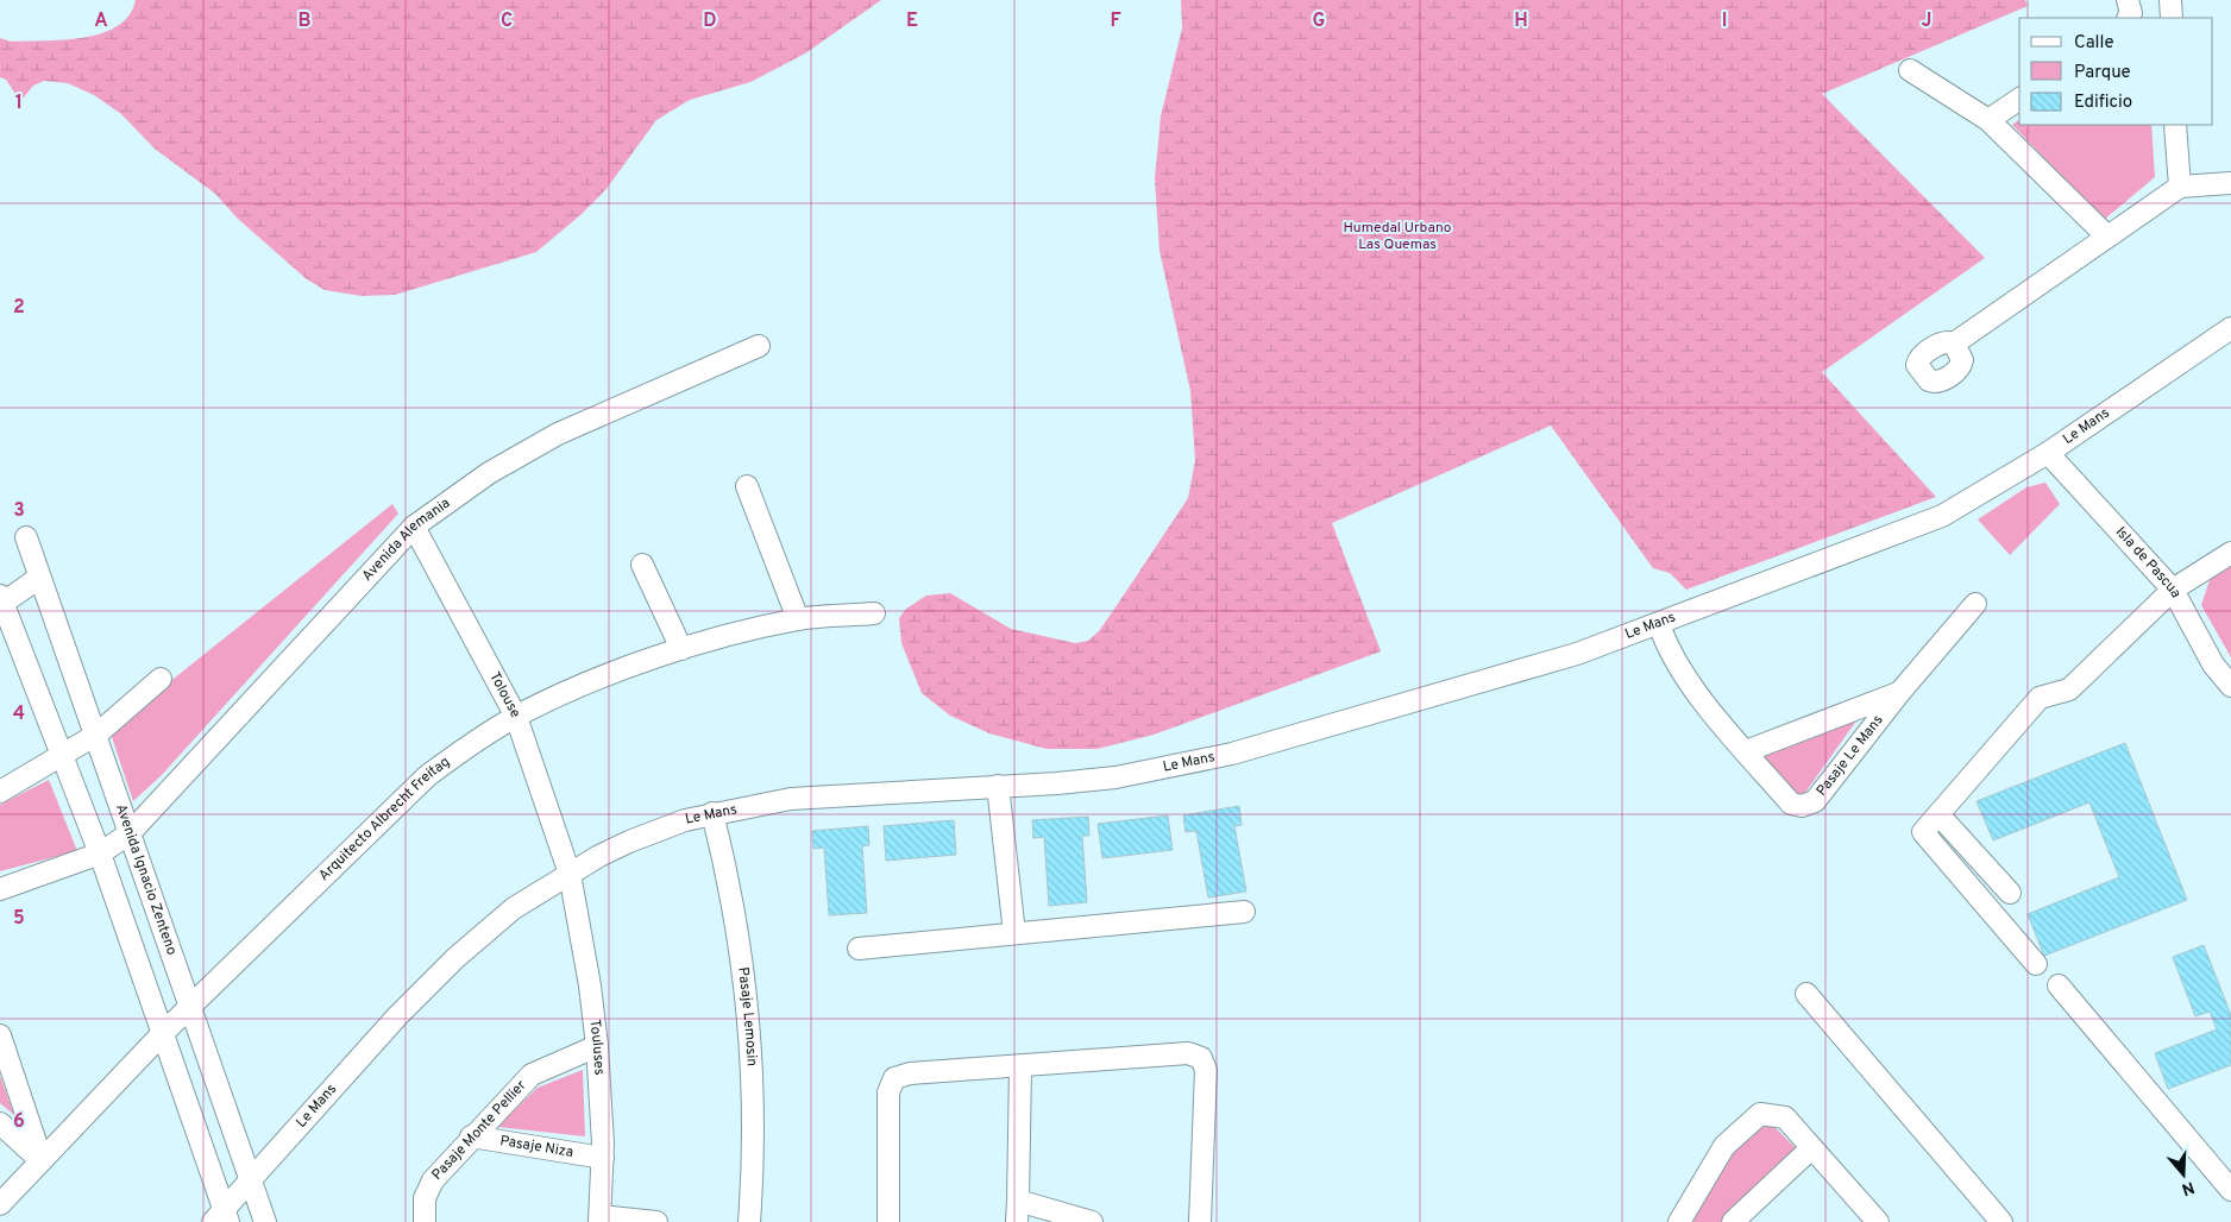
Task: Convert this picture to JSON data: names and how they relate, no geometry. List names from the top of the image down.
{
  "streets": {
    "street": [
      "Le Mans",
      "Avenida Alemania",
      "Isla de Pascua",
      "Tolouse",
      "Pasaje Le Mans",
      "Arquitecto Albrecht Freitag",
      "Avenida Ignacio Zenteno",
      "Pasaje Lemosin",
      "Touluses",
      "Pasaje Monte Pellier",
      "Pasaje Niza"
    ]
  },
  "crossings": [
    ["Le Mans", "Isla de Pascua"],
    ["Le Mans", "Tolouse"],
    ["Le Mans", "Pasaje Le Mans"],
    ["Le Mans", "Avenida Ignacio Zenteno"],
    ["Le Mans", "Pasaje Lemosin"],
    ["Le Mans", "Touluses"],
    ["Avenida Alemania", "Tolouse"],
    ["Avenida Alemania", "Avenida Ignacio Zenteno"],
    ["Tolouse", "Arquitecto Albrecht Freitag"],
    ["Tolouse", "Touluses"],
    ["Arquitecto Albrecht Freitag", "Avenida Ignacio Zenteno"],
    ["Touluses", "Pasaje Monte Pellier"],
    ["Touluses", "Pasaje Niza"],
    ["Pasaje Monte Pellier", "Pasaje Niza"]
  ],
  "parks": ["Humedal Urbano Las Quemas"],
  "legend": ["Calle", "Parque", "Edificio"],
  "north": "bottom",
  "grid": {
    "columns": [
      "A",
      "B",
      "C",
      "D",
      "E",
      "F",
      "G",
      "H",
      "I",
      "J"
    ],
    "rows": [
      "1",
      "2",
      "3",
      "4",
      "5",
      "6"
    ]
  }
}
